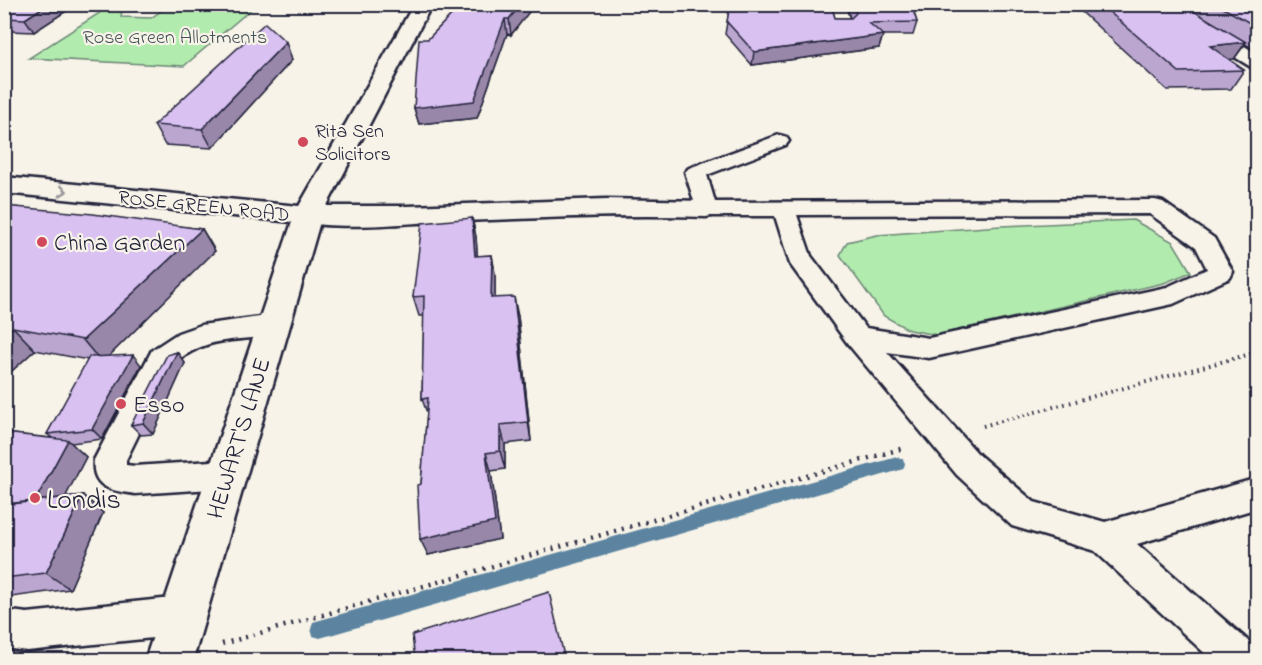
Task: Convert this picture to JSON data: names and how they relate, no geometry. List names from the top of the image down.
{
  "streets": {
    "street": ["ROSE GREEN ROAD", "HEWART'S LANE"]
  },
  "crossings": [
    ["ROSE GREEN ROAD", "HEWART'S LANE"]
  ],
  "one_way": ["ROSE GREEN ROAD"],
  "parks": ["Rose Green Allotments"],
  "places": [
    "Rita Sen Solicitors",
    "China Garden",
    "Esso",
    "Londis"
  ]
}
